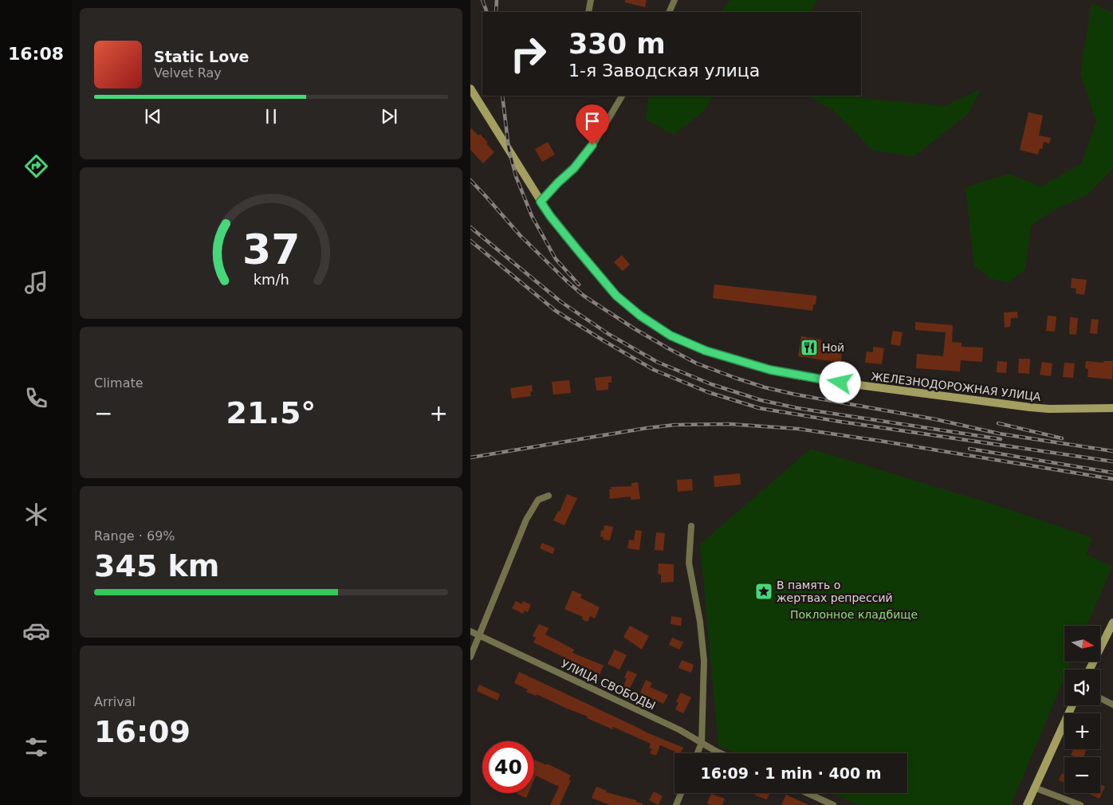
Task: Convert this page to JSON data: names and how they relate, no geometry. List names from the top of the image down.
{
  "streets": {
    "street": ["ЖЕЛЕЗНОДОРОЖНАЯ УЛИЦА", "УЛИЦА СВОБОДЫ"]
  },
  "parks": ["Поклонное кладбище"],
  "places": {
    "restaurant": ["Ной"],
    "place": ["В память о жертвах репрессий"]
  },
  "north": "right",
  "page": {
    "tabs": "16:08",
    "turn": ["330 m", "1-я Заводская улица"],
    "song": ["Static Love", "Velvet Ray"],
    "tile": [
      "Climate",
      ["Range · 69%", "345 km"],
      ["Arrival", "16:09"]
    ],
    "heat": ["−", "21.5°", "+"],
    "map_buttons": ["+", "−"],
    "limit": "40",
    "trip": "16:09 · 1 min · 400 m",
    "gauge": ["37", "km/h"]
  }
}
